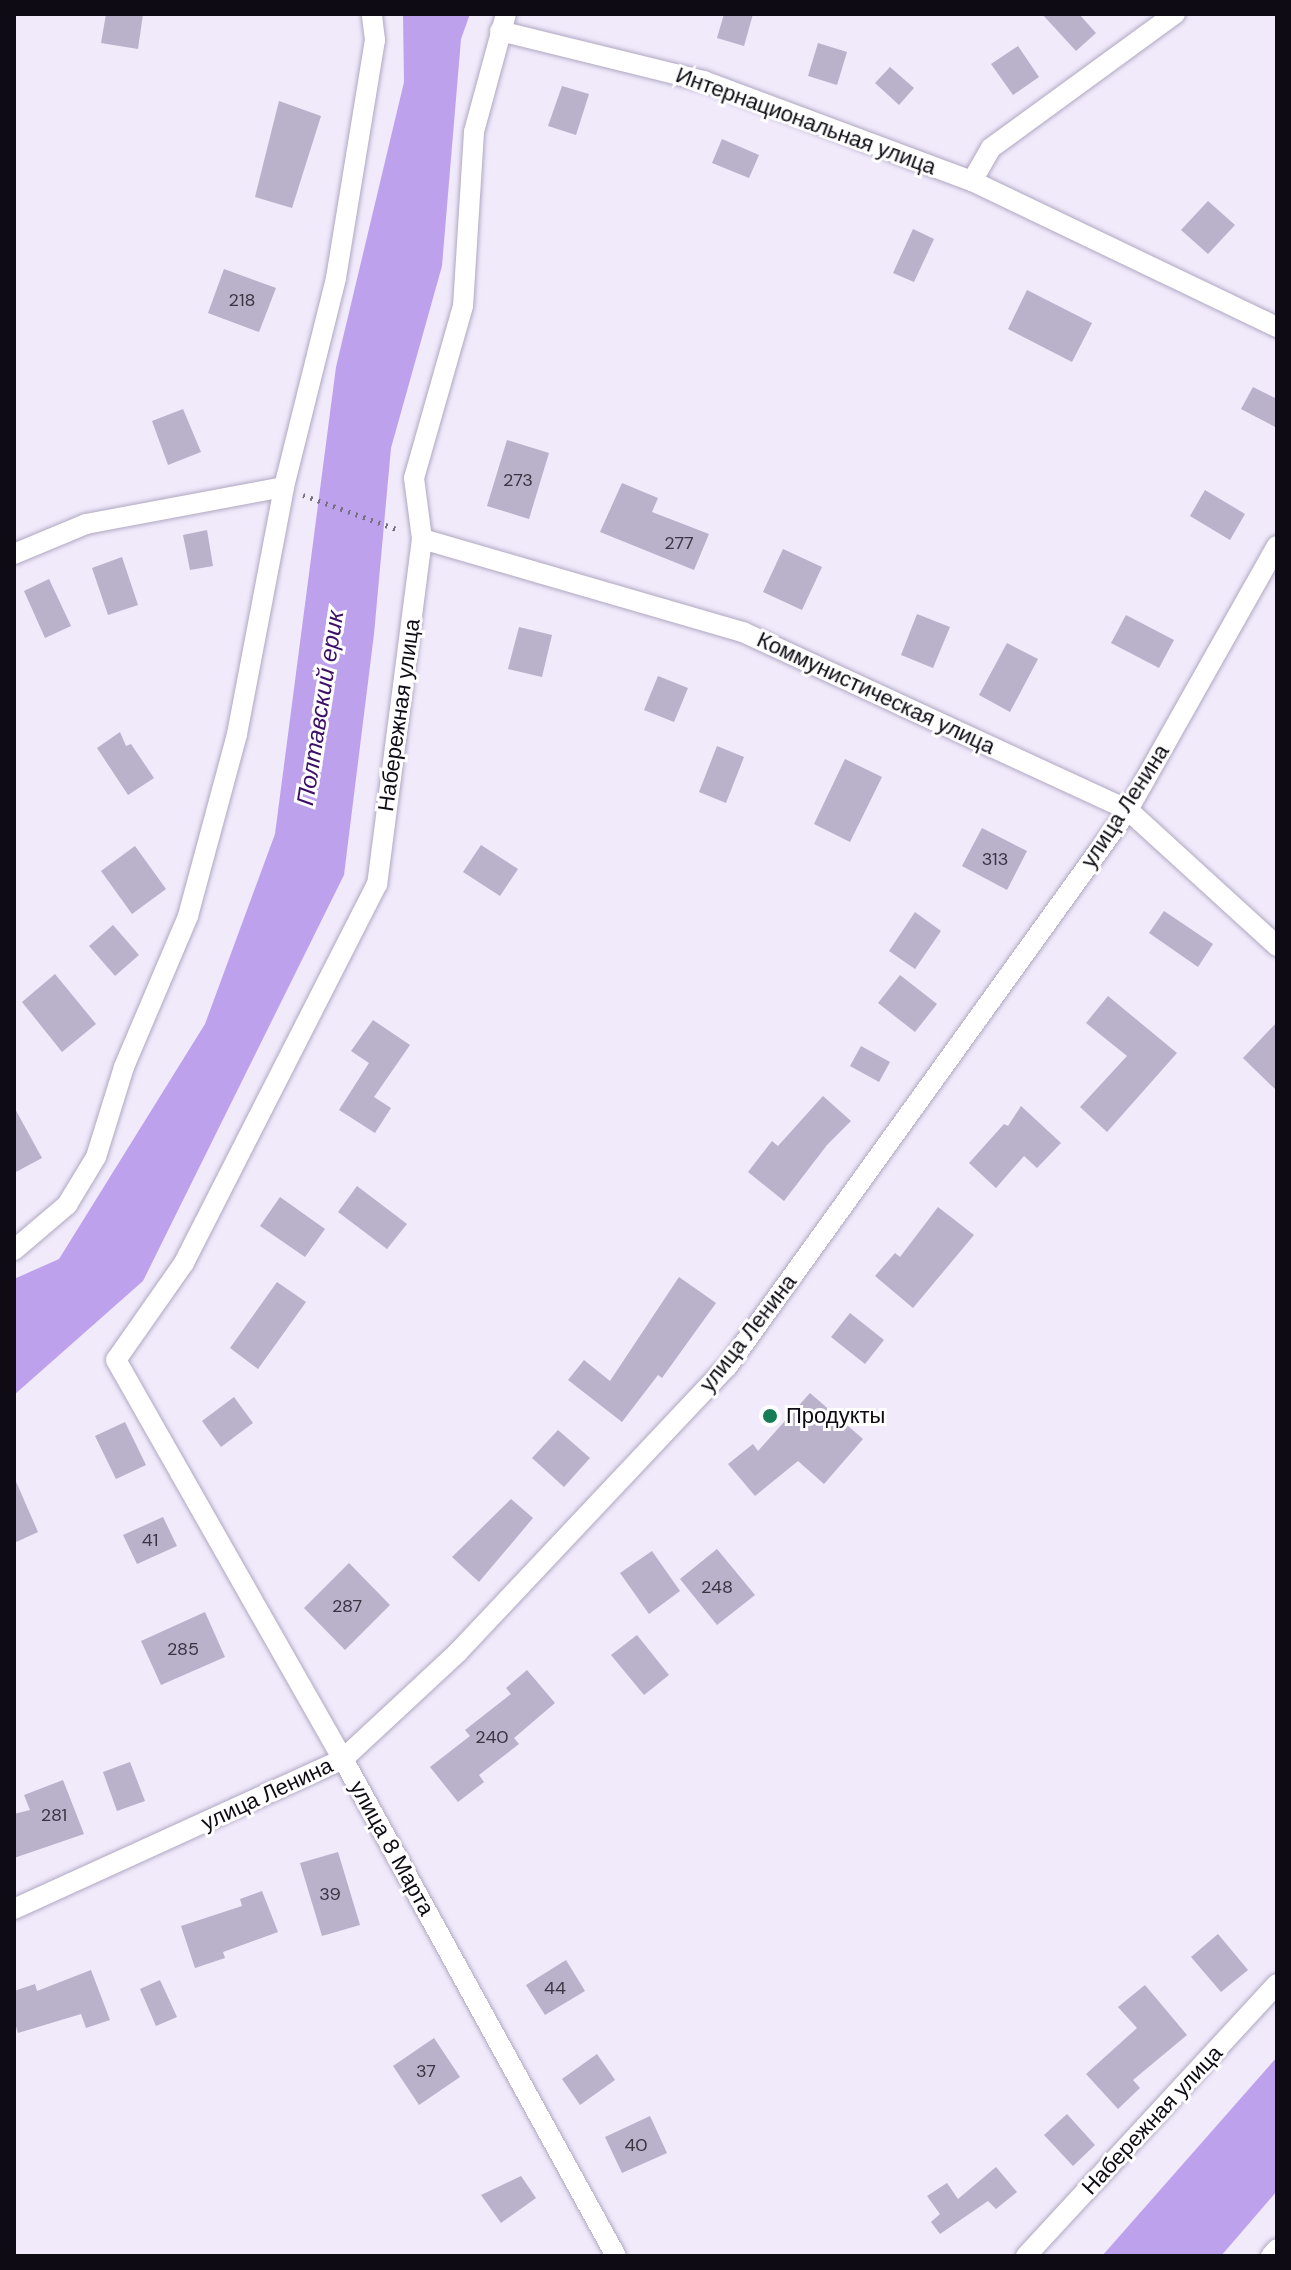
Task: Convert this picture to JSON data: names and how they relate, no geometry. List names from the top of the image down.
{
  "streets": {
    "street": [
      "Интернациональная улица",
      "Коммунистическая улица",
      "Набережная улица",
      "улица Ленина",
      "улица 8 Марта"
    ]
  },
  "crossings": [
    ["Интернациональная улица", "Набережная улица"],
    ["Коммунистическая улица", "Набережная улица"],
    ["Коммунистическая улица", "улица Ленина"],
    ["Набережная улица", "улица 8 Марта"],
    ["улица Ленина", "улица 8 Марта"]
  ],
  "water": ["Полтавский ерик"],
  "places": ["Продукты"],
  "house_numbers": [
    "218",
    "273",
    "277",
    "313",
    "41",
    "248",
    "287",
    "285",
    "240",
    "281",
    "39",
    "44",
    "37",
    "40"
  ]
}
